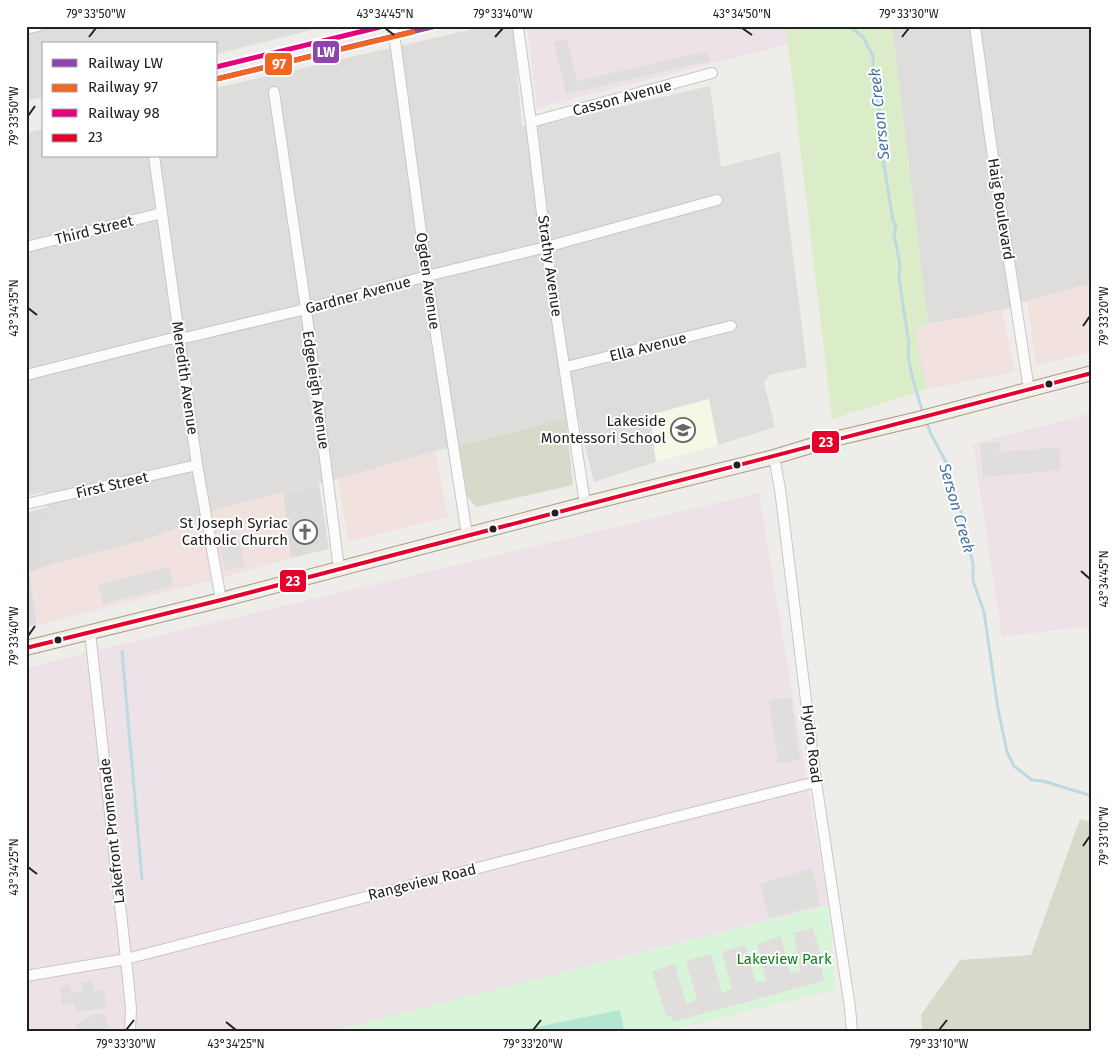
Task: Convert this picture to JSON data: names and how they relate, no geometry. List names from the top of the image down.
{
  "streets": {
    "street": [
      "Casson Avenue",
      "Haig Boulevard",
      "Third Street",
      "Strathy Avenue",
      "Ogden Avenue",
      "Gardner Avenue",
      "Ella Avenue",
      "Meredith Avenue",
      "Edgeleigh Avenue",
      "First Street",
      "Hydro Road",
      "Lakefront Promenade",
      "Rangeview Road"
    ]
  },
  "crossings": [
    ["Casson Avenue", "Strathy Avenue"],
    ["Third Street", "Meredith Avenue"],
    ["Strathy Avenue", "Gardner Avenue"],
    ["Strathy Avenue", "Ella Avenue"],
    ["Ogden Avenue", "Gardner Avenue"],
    ["Gardner Avenue", "Meredith Avenue"],
    ["Gardner Avenue", "Edgeleigh Avenue"],
    ["Meredith Avenue", "First Street"],
    ["Hydro Road", "Rangeview Road"],
    ["Lakefront Promenade", "Rangeview Road"]
  ],
  "water": ["Serson Creek"],
  "parks": ["Lakeview Park"],
  "places": {
    "school or university": ["Lakeside Montessori School"],
    "church": ["St Joseph Syriac Catholic Church"]
  },
  "lines": [
    "rail line LW",
    "rail line 98",
    "rail line 97",
    "transit line 23"
  ],
  "legend": [
    "Railway LW",
    "Railway 97",
    "Railway 98",
    "23"
  ],
  "coordinates": [
    "79°33'50\"W",
    "43°34'45\"N",
    "79°33'40\"W",
    "43°34'50\"N",
    "79°33'30\"W",
    "43°34'35\"N",
    "79°33'20\"W",
    "79°33'10\"W",
    "43°34'25\"N"
  ]
}
